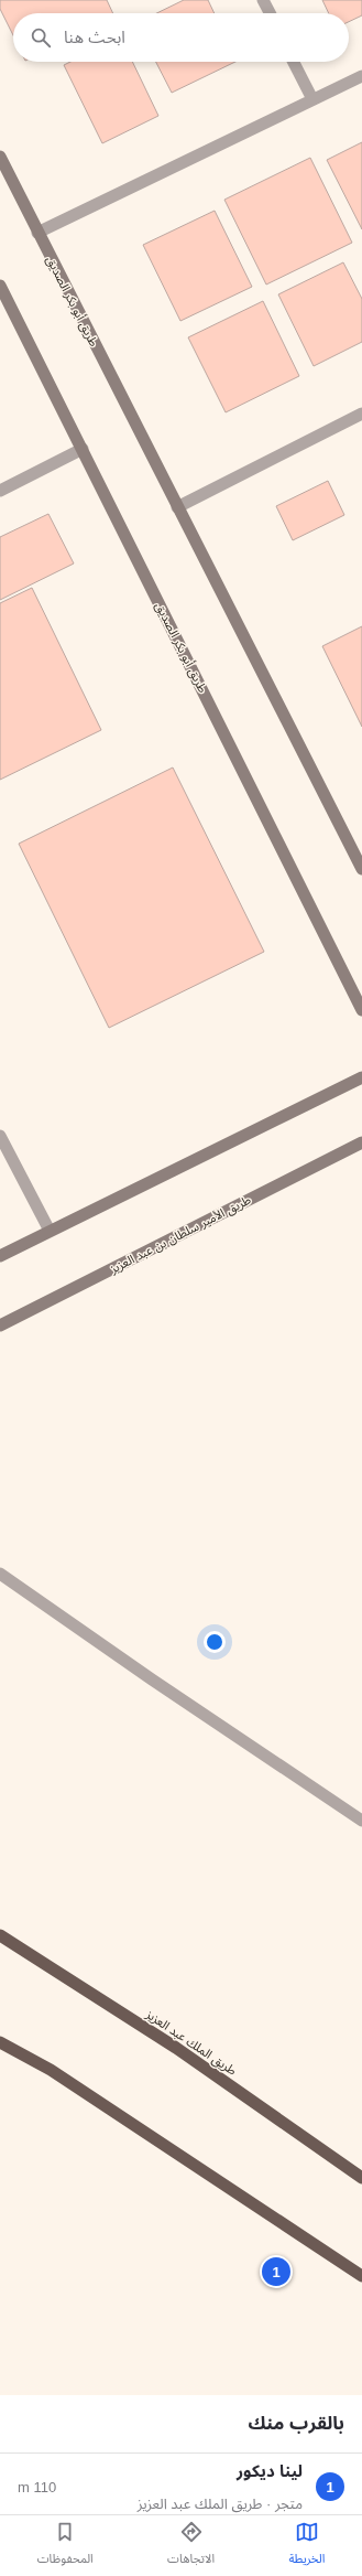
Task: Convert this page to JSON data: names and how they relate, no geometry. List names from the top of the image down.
{
  "streets": {
    "highway": ["طريق الملك عبد العزيز"],
    "main road": ["طريق أبو بكر الصديق", "طريق الأمير سلطان بن عبد العزيز"]
  },
  "page": {
    "search": "ابحث هنا",
    "pins": "1",
    "heading": "بالقرب منك",
    "list": [
      {
        "mark": "1",
        "name": "لينا ديكور",
        "note": "متجر · طريق الملك عبد العزيز",
        "value": "110 m"
      }
    ],
    "nav": ["الخريطة", "الاتجاهات", "المحفوظات"]
  }
}
